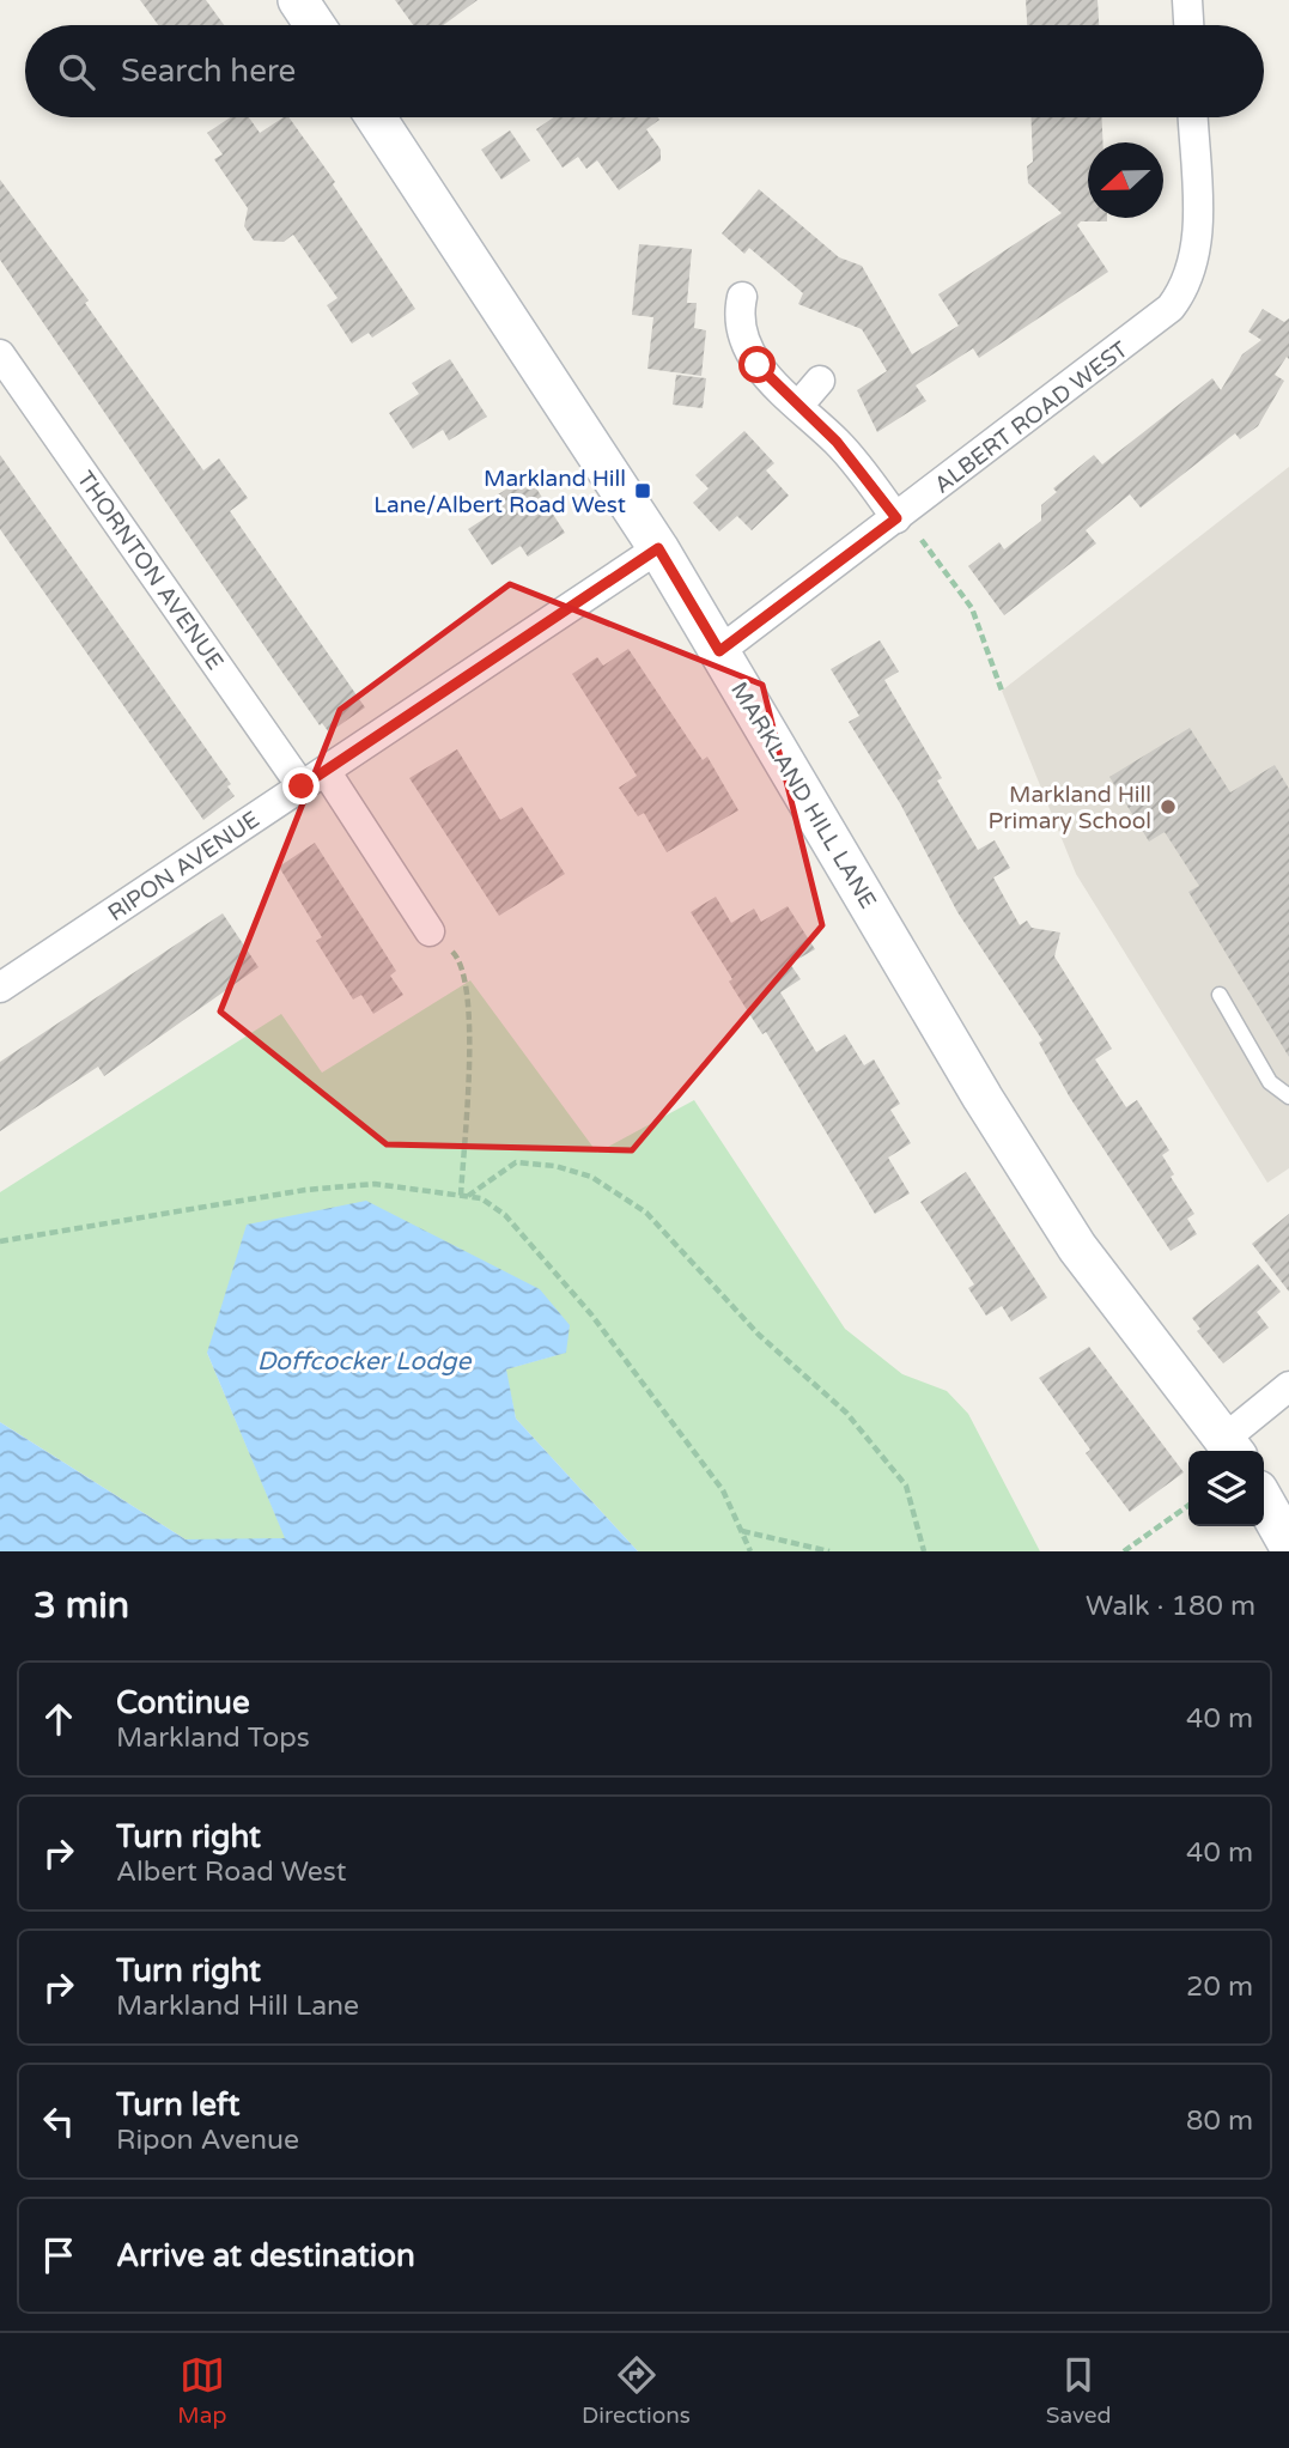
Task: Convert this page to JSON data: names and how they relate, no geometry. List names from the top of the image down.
{
  "streets": {
    "street": [
      "ALBERT ROAD WEST",
      "THORNTON AVENUE",
      "MARKLAND HILL LANE",
      "RIPON AVENUE"
    ]
  },
  "crossings": [
    ["ALBERT ROAD WEST", "MARKLAND HILL LANE"],
    ["THORNTON AVENUE", "RIPON AVENUE"],
    ["MARKLAND HILL LANE", "RIPON AVENUE"]
  ],
  "water": ["Doffcocker Lodge"],
  "places": {
    "transit": ["Markland Hill Lane/Albert Road West"],
    "other": ["Markland Hill Primary School"]
  },
  "north": "left",
  "page": {
    "search": "Search here",
    "heading": ["3 min", "Walk · 180 m"],
    "list": [
      ["Continue", "Markland Tops", "40 m"],
      ["Turn right", "Albert Road West", "40 m"],
      ["Turn right", "Markland Hill Lane", "20 m"],
      ["Turn left", "Ripon Avenue", "80 m"],
      "Arrive at destination"
    ],
    "nav": ["Map", "Directions", "Saved"]
  }
}
